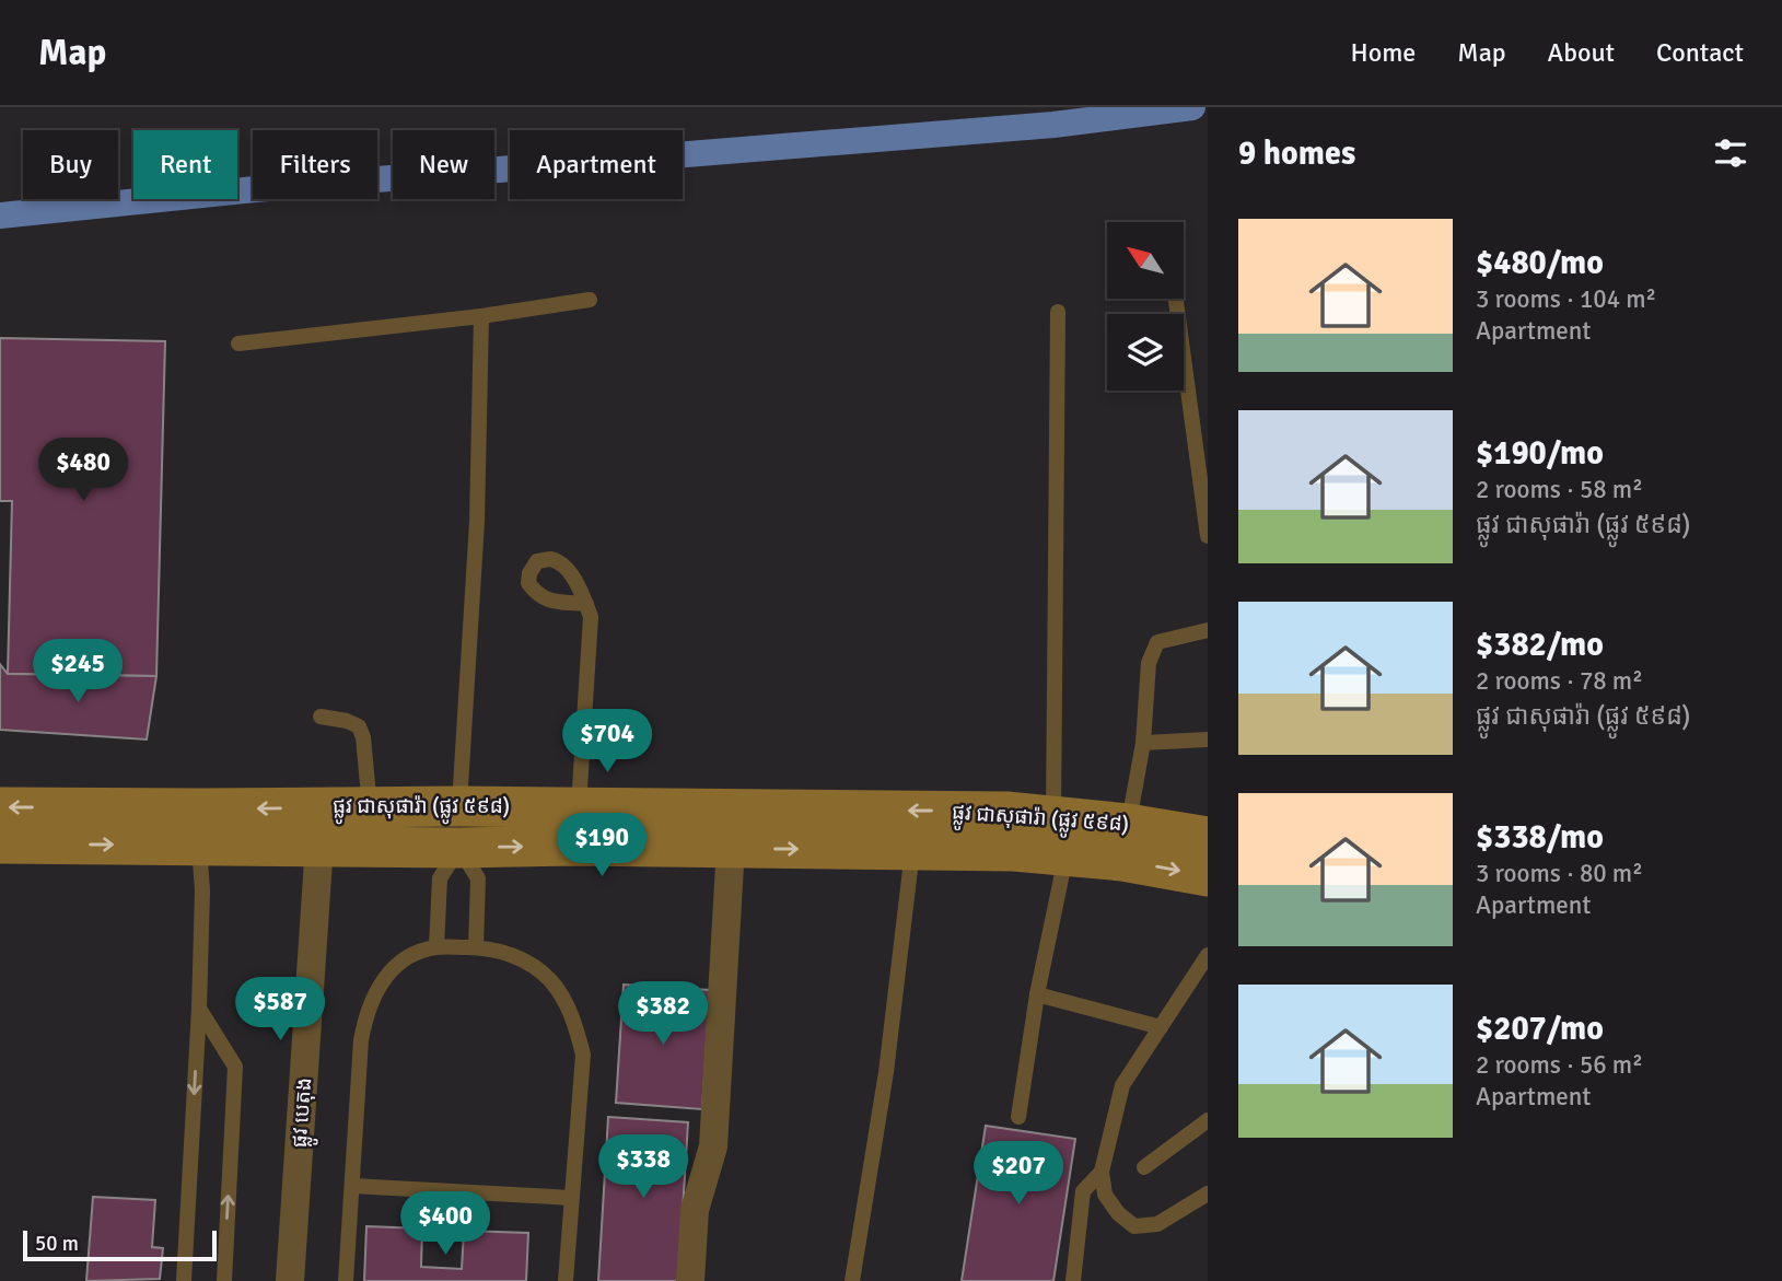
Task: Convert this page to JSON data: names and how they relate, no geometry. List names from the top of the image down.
{
  "streets": {
    "main road": ["ផ្លូវ ជាសុផារ៉ា (ផ្លូវ ៥៩៨)"],
    "street": ["ផ្លូវ បេតុង"]
  },
  "crossings": [
    ["ផ្លូវ ជាសុផារ៉ា (ផ្លូវ ៥៩៨)", "ផ្លូវ បេតុង"]
  ],
  "scale_bar": "50 m",
  "north": "top left",
  "page": {
    "header": "Map",
    "nav": [
      "Home",
      "Map",
      "About",
      "Contact"
    ],
    "heading": "9 homes",
    "chip": [
      "Buy",
      "Rent",
      "Filters",
      "New",
      "Apartment"
    ],
    "list": [
      {
        "name": "$480/mo",
        "note": "3 rooms · 104 m² · Apartment"
      },
      {
        "name": "$190/mo",
        "note": "2 rooms · 58 m² · ផ្លូវ ជាសុផារ៉ា (ផ្លូវ ៥៩៨)"
      },
      {
        "name": "$382/mo",
        "note": "2 rooms · 78 m² · ផ្លូវ ជាសុផារ៉ា (ផ្លូវ ៥៩៨)"
      },
      {
        "name": "$338/mo",
        "note": "3 rooms · 80 m² · Apartment"
      },
      {
        "name": "$207/mo",
        "note": "2 rooms · 56 m² · Apartment"
      }
    ],
    "price": [
      "$480",
      "$245",
      "$704",
      "$190",
      "$587",
      "$382",
      "$338",
      "$207",
      "$400"
    ],
    "scale": "50 m"
  }
}
